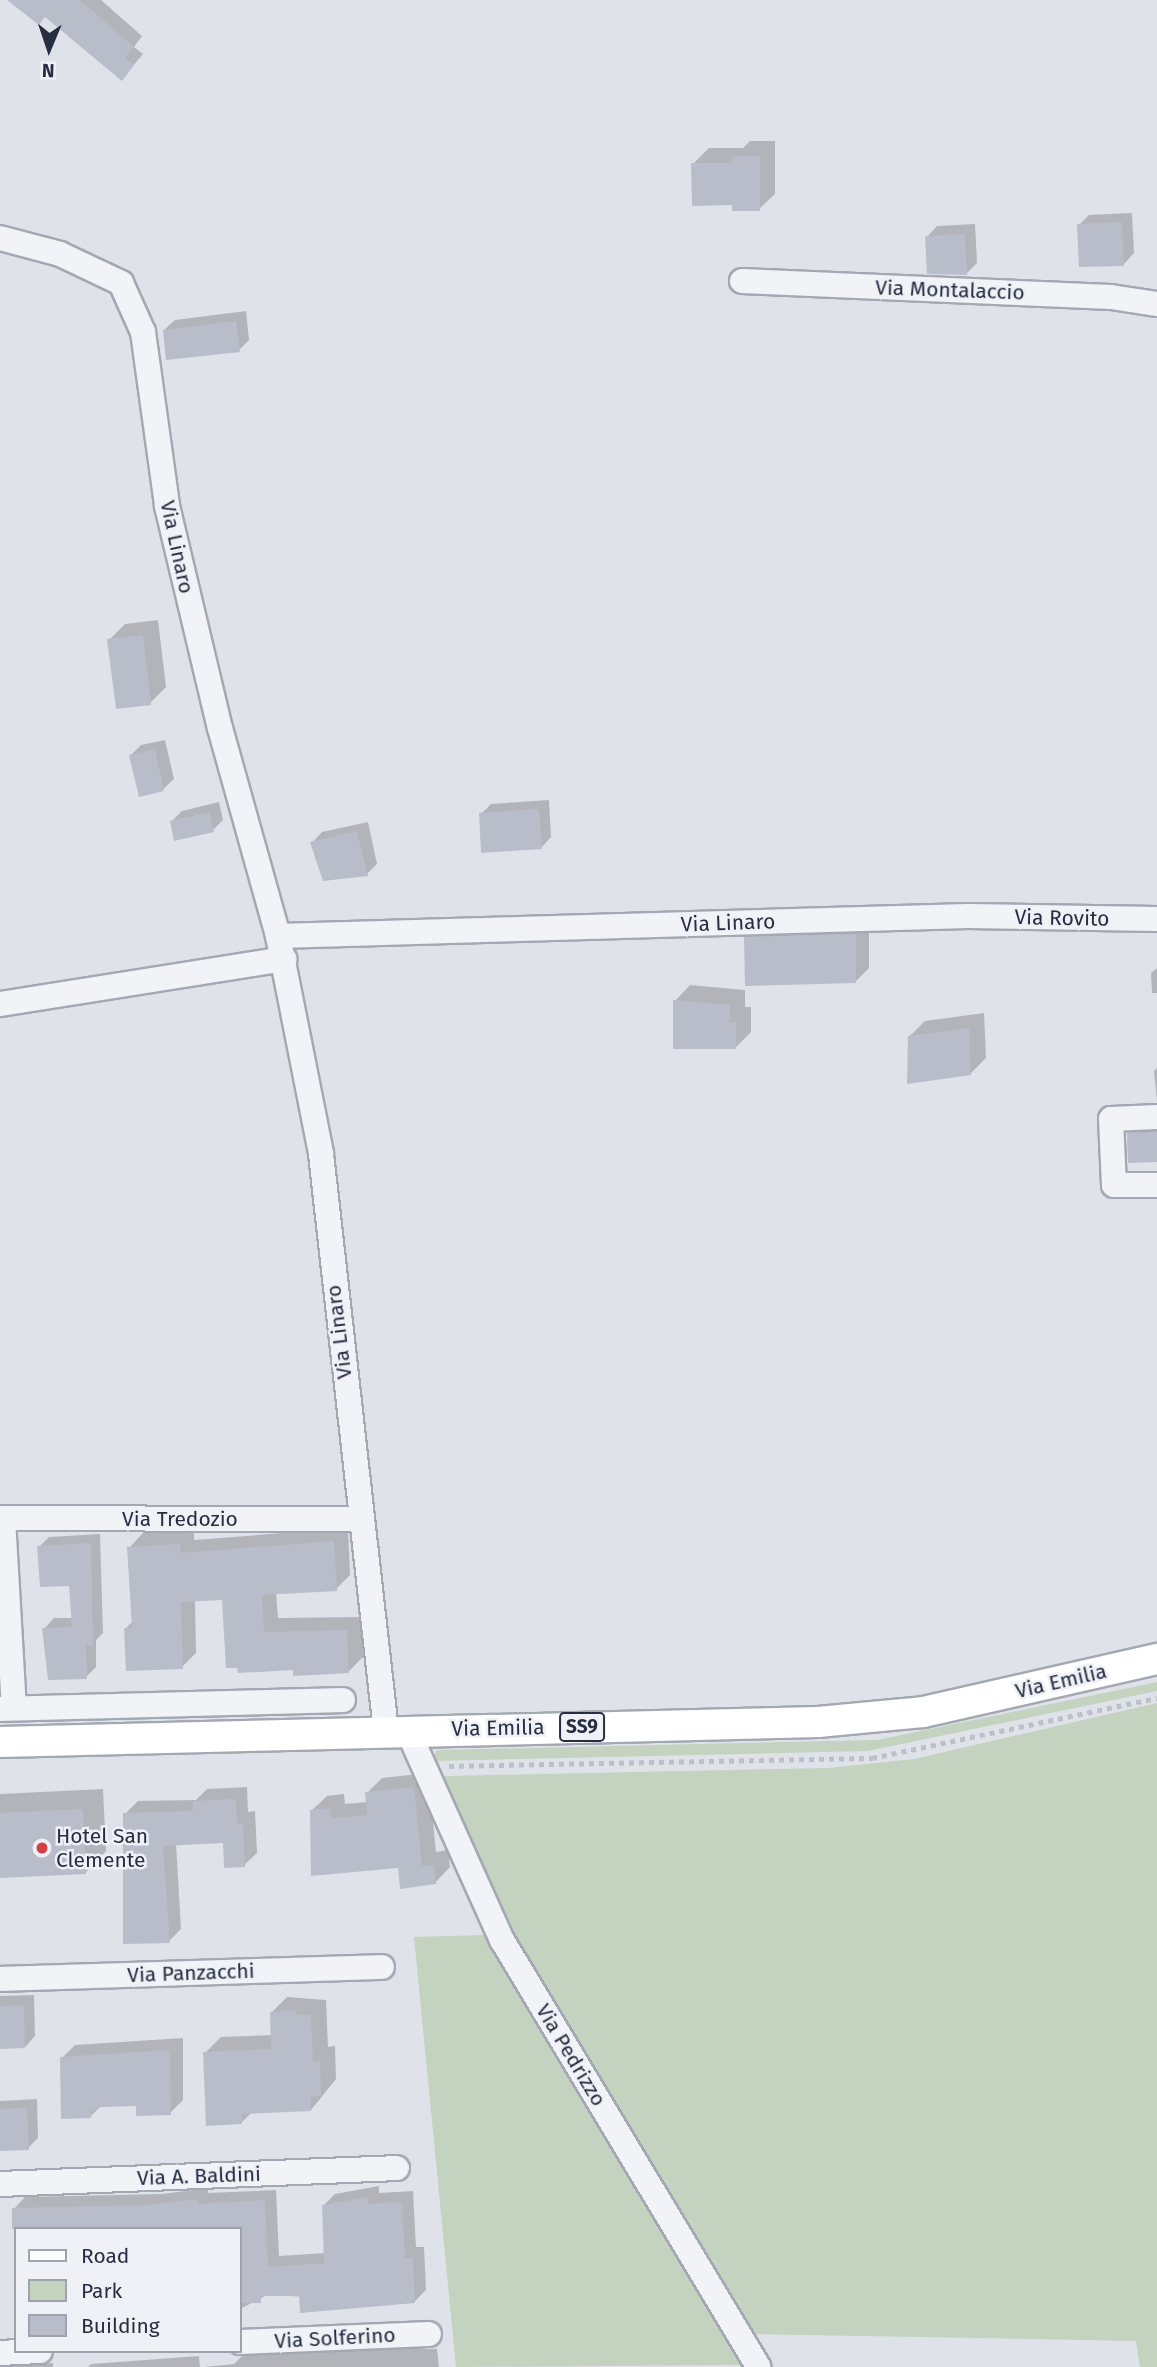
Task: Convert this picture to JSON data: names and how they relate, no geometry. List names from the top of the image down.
{
  "streets": {
    "main road": ["Via Emilia", "SS9"],
    "street": [
      "Via Montalaccio",
      "Via Linaro",
      "Via Rovito",
      "Via Tredozio",
      "Via Panzacchi",
      "Via Pedrizzo",
      "Via A. Baldini",
      "Via Solferino"
    ]
  },
  "crossings": [
    ["Via Linaro", "Via Rovito"],
    ["Via Linaro", "Via Tredozio"],
    ["Via Linaro", "Via Emilia"],
    ["Via Linaro", "Via Pedrizzo"],
    ["Via Emilia", "Via Pedrizzo"]
  ],
  "places": ["Hotel San Clemente"],
  "legend": ["Road", "Park", "Building"],
  "north": "bottom"
}
